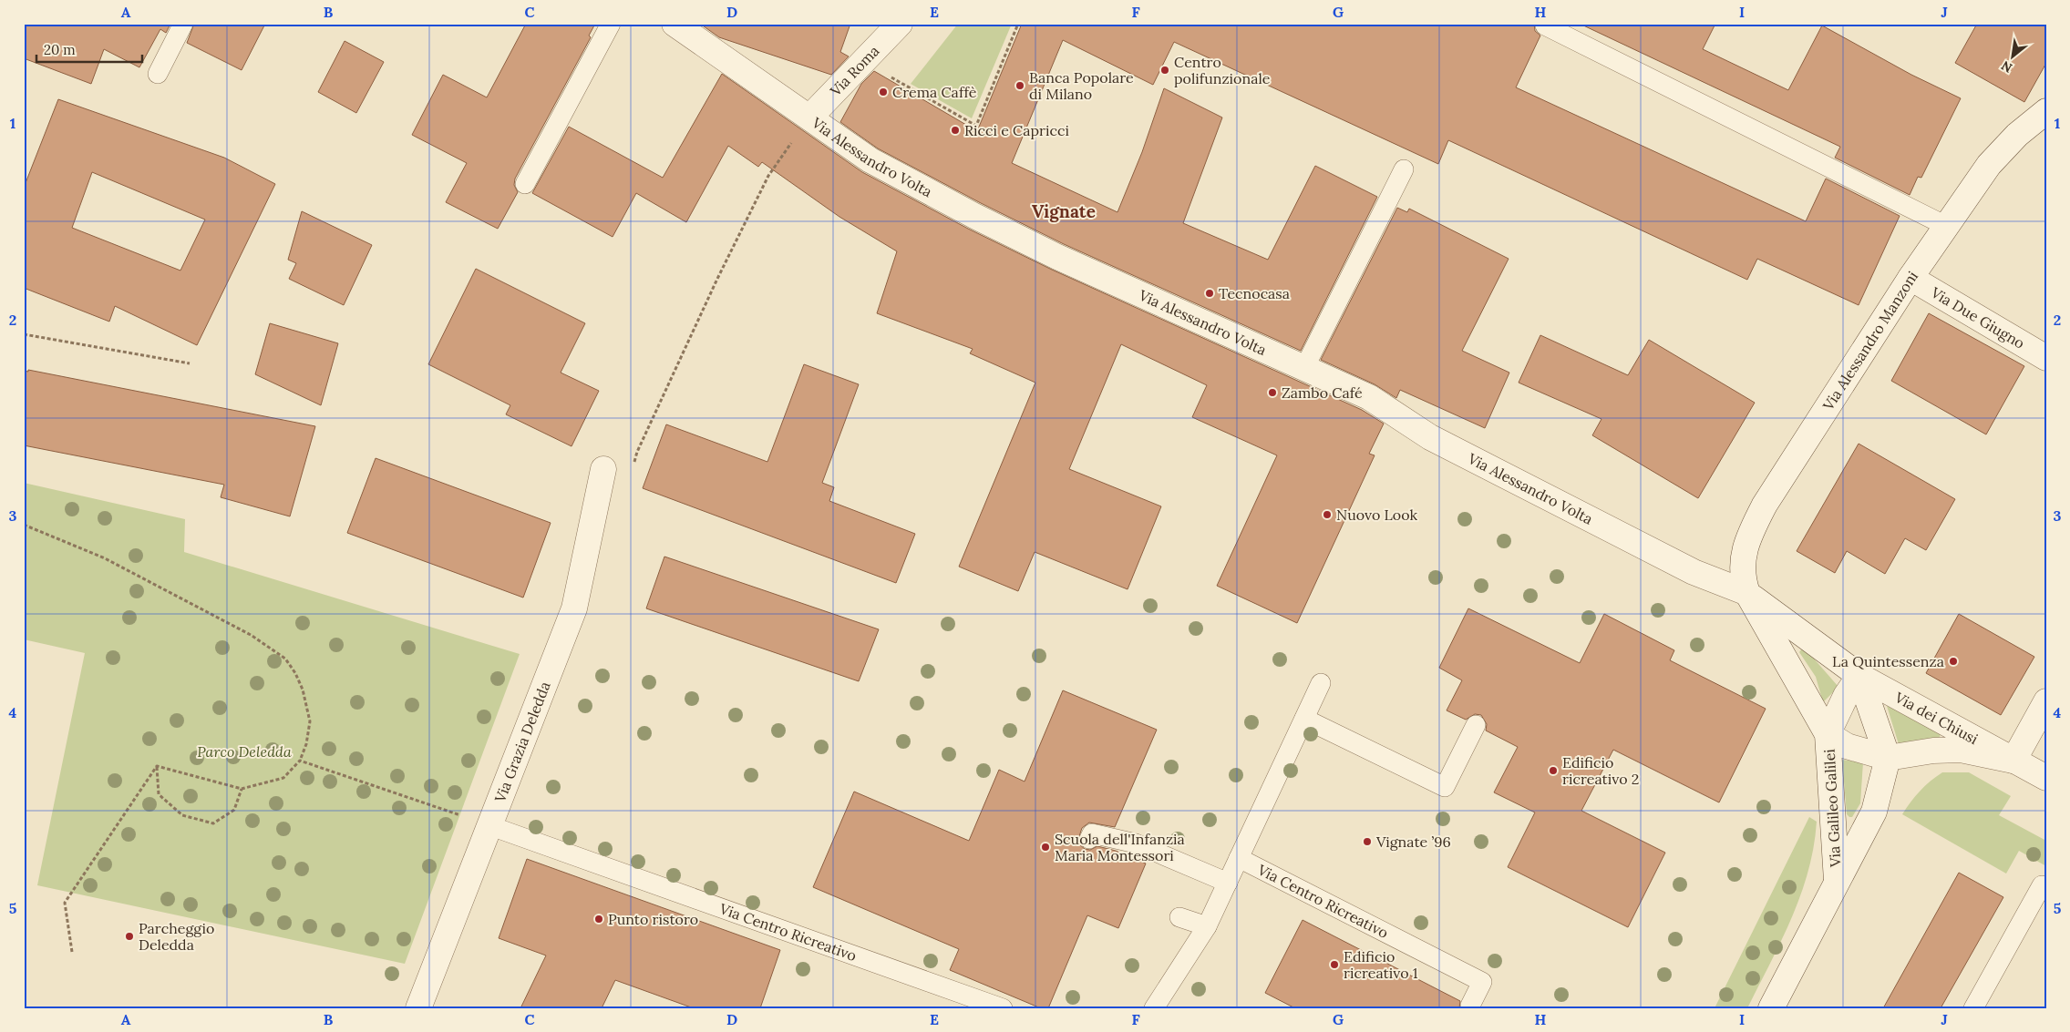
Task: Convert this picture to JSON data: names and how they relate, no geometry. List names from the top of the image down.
{
  "streets": {
    "street": [
      "Via Roma",
      "Via Alessandro Volta",
      "Via Due Giugno",
      "Via Alessandro Manzoni",
      "Via dei Chiusi",
      "Via Grazia Deledda",
      "Via Galileo Galilei"
    ],
    "lane": ["Via Centro Ricreativo"]
  },
  "crossings": [
    ["Via Roma", "Via Alessandro Volta"],
    ["Via Alessandro Volta", "Via Alessandro Manzoni"],
    ["Via Alessandro Volta", "Via dei Chiusi"],
    ["Via Due Giugno", "Via Alessandro Manzoni"],
    ["Via dei Chiusi", "Via Galileo Galilei"],
    ["Via Grazia Deledda", "Via Centro Ricreativo"]
  ],
  "districts": ["Vignate"],
  "parks": ["Parco Deledda"],
  "places": [
    "Centro polifunzionale",
    "Banca Popolare di Milano",
    "Crema Caffè",
    "Ricci e Capricci",
    "Tecnocasa",
    "Zambo Café",
    "Nuovo Look",
    "La Quintessenza",
    "Edificio ricreativo 2",
    "Vignate ’96",
    "Scuola dell'Infanzia Maria Montessori",
    "Punto ristoro",
    "Parcheggio Deledda",
    "Edificio ricreativo 1"
  ],
  "scale_bar": "20 m",
  "north": "bottom left",
  "grid": {
    "columns": [
      "A",
      "B",
      "C",
      "D",
      "E",
      "F",
      "G",
      "H",
      "I",
      "J"
    ],
    "rows": [
      "1",
      "2",
      "3",
      "4",
      "5"
    ]
  }
}
